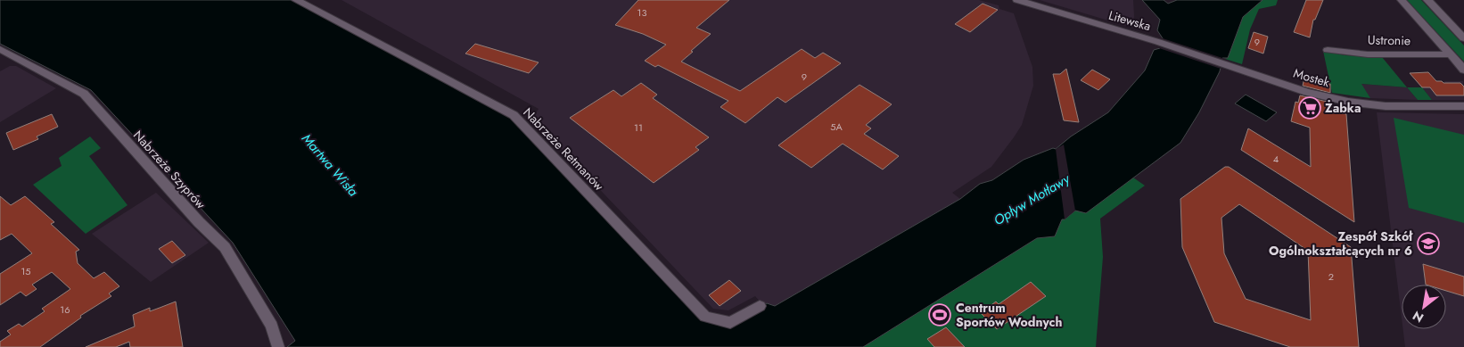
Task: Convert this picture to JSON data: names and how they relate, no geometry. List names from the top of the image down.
{
  "streets": {
    "street": [
      "Litewska",
      "Ustronie",
      "Mostek",
      "Nabrzeże Retmanów",
      "Nabrzeże Szyprów"
    ]
  },
  "crossings": [
    ["Litewska", "Mostek"]
  ],
  "water": ["Martwa Wisła", "Opływ Motławy"],
  "places": {
    "supermarket": ["Żabka"],
    "school or university": ["Zespół Szkół Ogólnokształcących nr 6"],
    "sports": ["Centrum Sportów Wodnych"]
  },
  "house_numbers": [
    "13",
    "9",
    "9",
    "5A",
    "11",
    "4",
    "15",
    "2",
    "16"
  ],
  "north": "bottom left"
}
